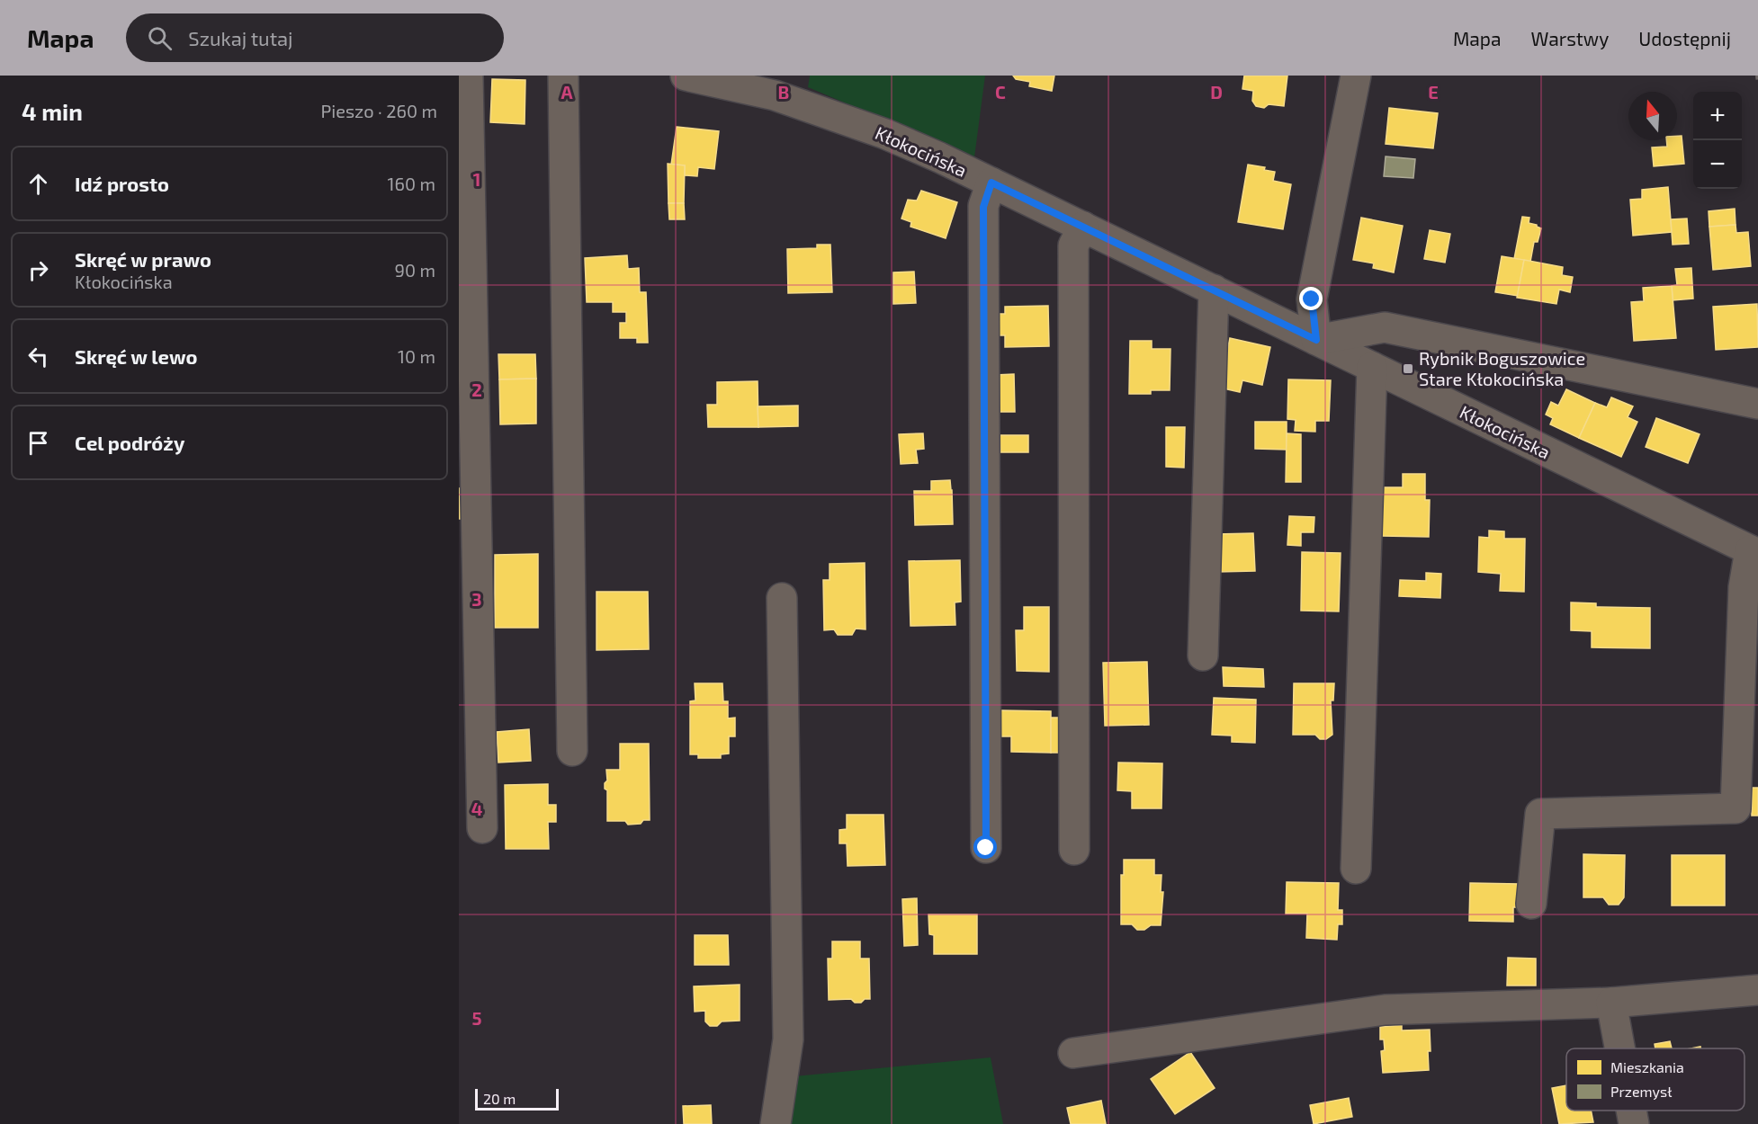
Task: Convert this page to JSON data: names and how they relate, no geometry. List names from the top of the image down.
{
  "streets": {
    "street": ["Kłokocińska"]
  },
  "places": {
    "transit": ["Rybnik Boguszowice Stare Kłokocińska"]
  },
  "legend": ["Mieszkania", "Przemysł"],
  "scale_bar": "20 m",
  "north": "top",
  "page": {
    "header": "Mapa",
    "search": "Szukaj tutaj",
    "nav": ["Mapa", "Warstwy", "Udostępnij"],
    "heading": ["4 min", "Pieszo · 260 m"],
    "map_buttons": ["+", "−"],
    "list": [
      ["Idź prosto", "160 m"],
      ["Skręć w prawo", "Kłokocińska", "90 m"],
      ["Skręć w lewo", "10 m"],
      "Cel podróży"
    ],
    "scale": "20 m"
  },
  "grid": {
    "columns": [
      "A",
      "B",
      "C",
      "D",
      "E"
    ],
    "rows": [
      "1",
      "2",
      "3",
      "4",
      "5"
    ]
  }
}
